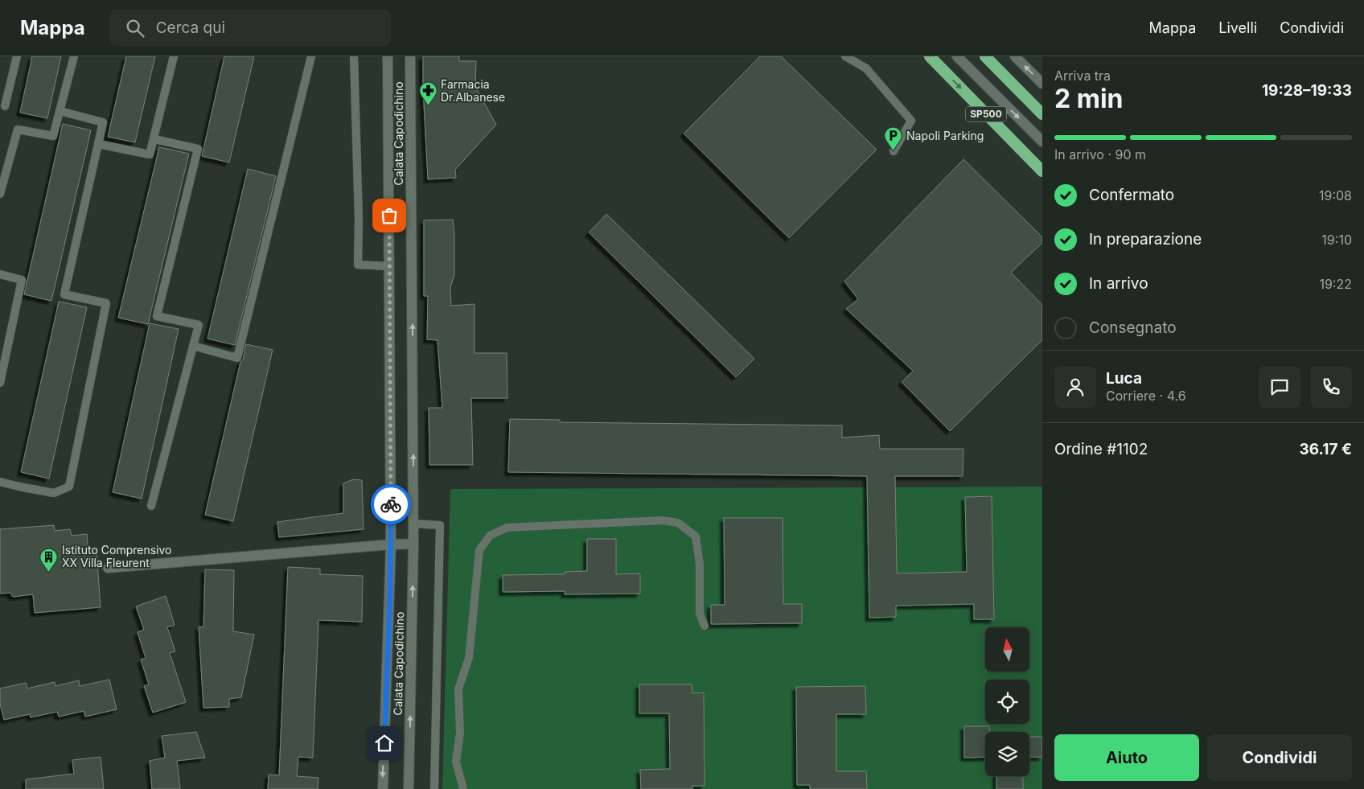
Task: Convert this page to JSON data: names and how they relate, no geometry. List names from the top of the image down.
{
  "streets": {
    "highway": ["SP500"],
    "main road": ["Calata Capodichino"]
  },
  "places": {
    "pharmacy": ["Farmacia Dr.Albanese"],
    "parking": ["Napoli Parking"],
    "building": ["Istituto Comprensivo XX Villa Fleurent"]
  },
  "north": "top",
  "page": {
    "header": "Mappa",
    "search": "Cerca qui",
    "nav": ["Mappa", "Livelli", "Condividi"],
    "heading": ["2 min", "Arriva tra", "19:28–19:33"],
    "panel": [
      "Luca",
      "Corriere · 4.6",
      "Ordine #1102",
      "36.17 €"
    ],
    "bar": "In arrivo · 90 m",
    "list": [
      ["Confermato", "19:08"],
      ["In preparazione", "19:10"],
      ["In arrivo", "19:22"],
      "Consegnato"
    ],
    "buttons": ["Aiuto", "Condividi"]
  }
}
